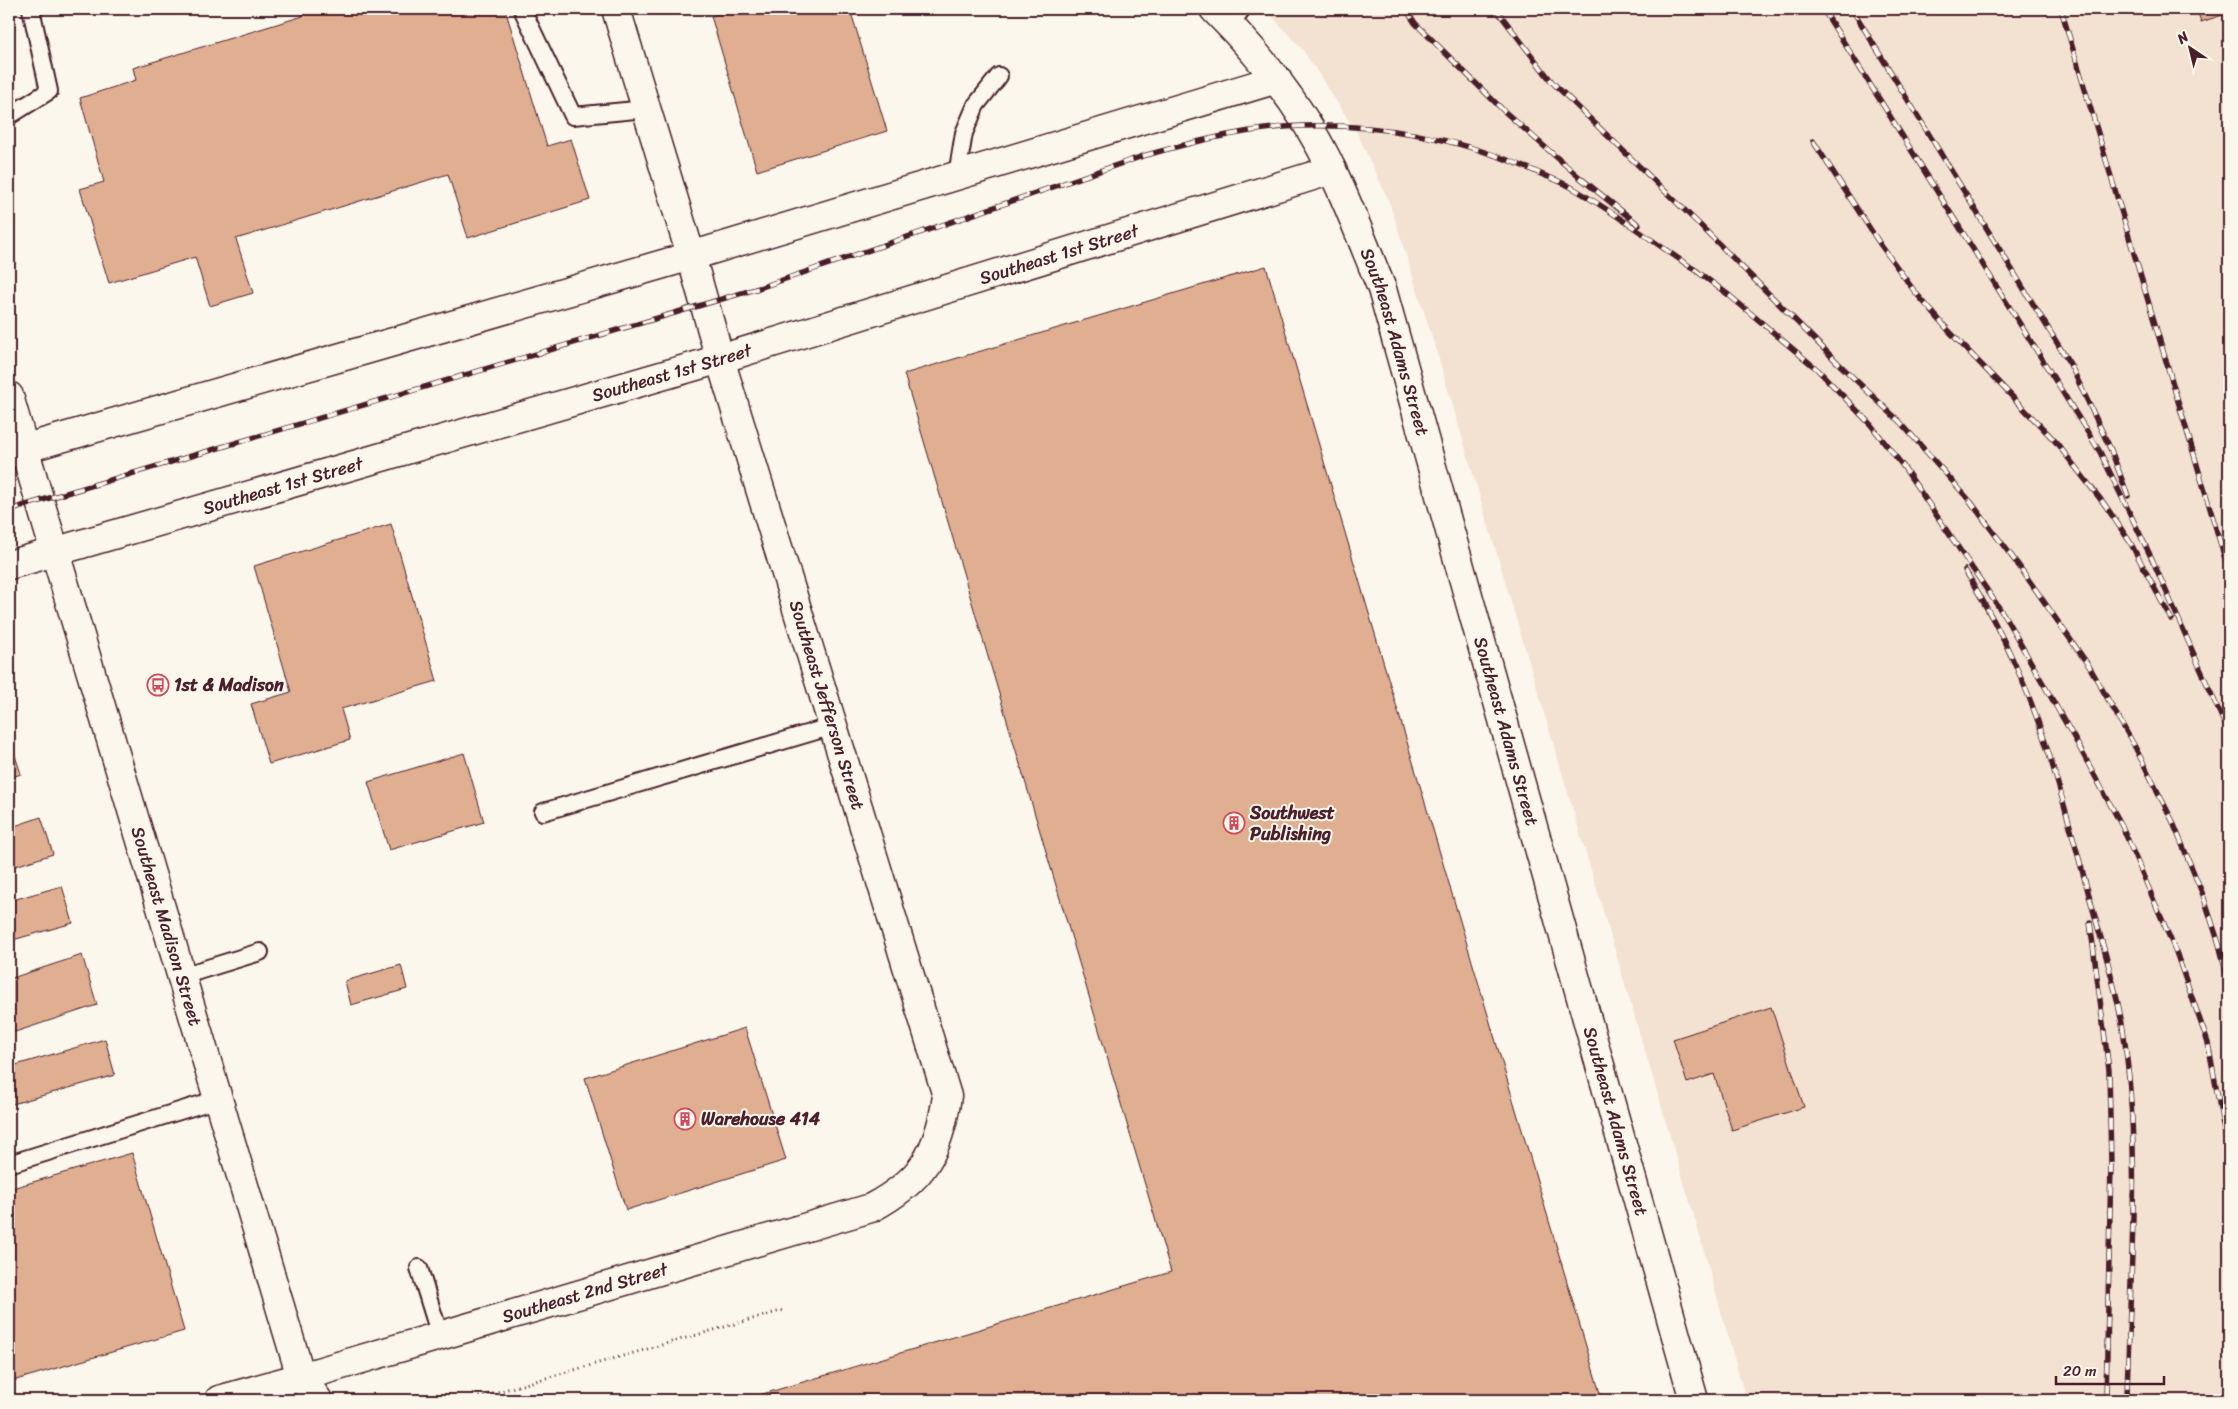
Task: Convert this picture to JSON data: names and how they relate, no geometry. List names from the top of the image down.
{
  "streets": {
    "street": [
      "Southeast 1st Street",
      "Southeast Adams Street",
      "Southeast Jefferson Street",
      "Southeast Madison Street",
      "Southeast 2nd Street"
    ]
  },
  "crossings": [
    ["Southeast 1st Street", "Southeast Adams Street"],
    ["Southeast 1st Street", "Southeast Jefferson Street"],
    ["Southeast 1st Street", "Southeast Madison Street"],
    ["Southeast Jefferson Street", "Southeast 2nd Street"],
    ["Southeast Madison Street", "Southeast 2nd Street"]
  ],
  "places": {
    "bus stop": ["1st & Madison"],
    "building": ["Southwest Publishing", "Warehouse 414"]
  },
  "scale_bar": "20 m",
  "north": "top left"
}
